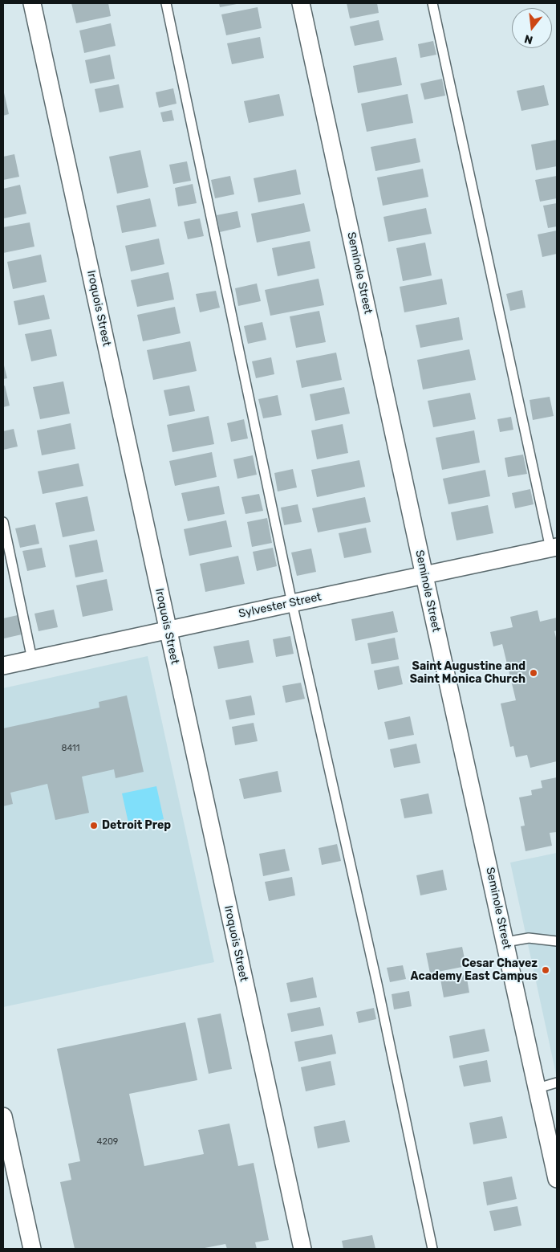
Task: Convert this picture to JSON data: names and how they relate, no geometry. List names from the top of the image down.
{
  "streets": {
    "street": ["Seminole Street", "Iroquois Street", "Sylvester Street"]
  },
  "crossings": [
    ["Seminole Street", "Sylvester Street"],
    ["Iroquois Street", "Sylvester Street"]
  ],
  "places": ["Saint Augustine and Saint Monica Church", "Detroit Prep", "Cesar Chavez Academy East Campus"],
  "house_numbers": ["8411", "4209"],
  "north": "bottom"
}
